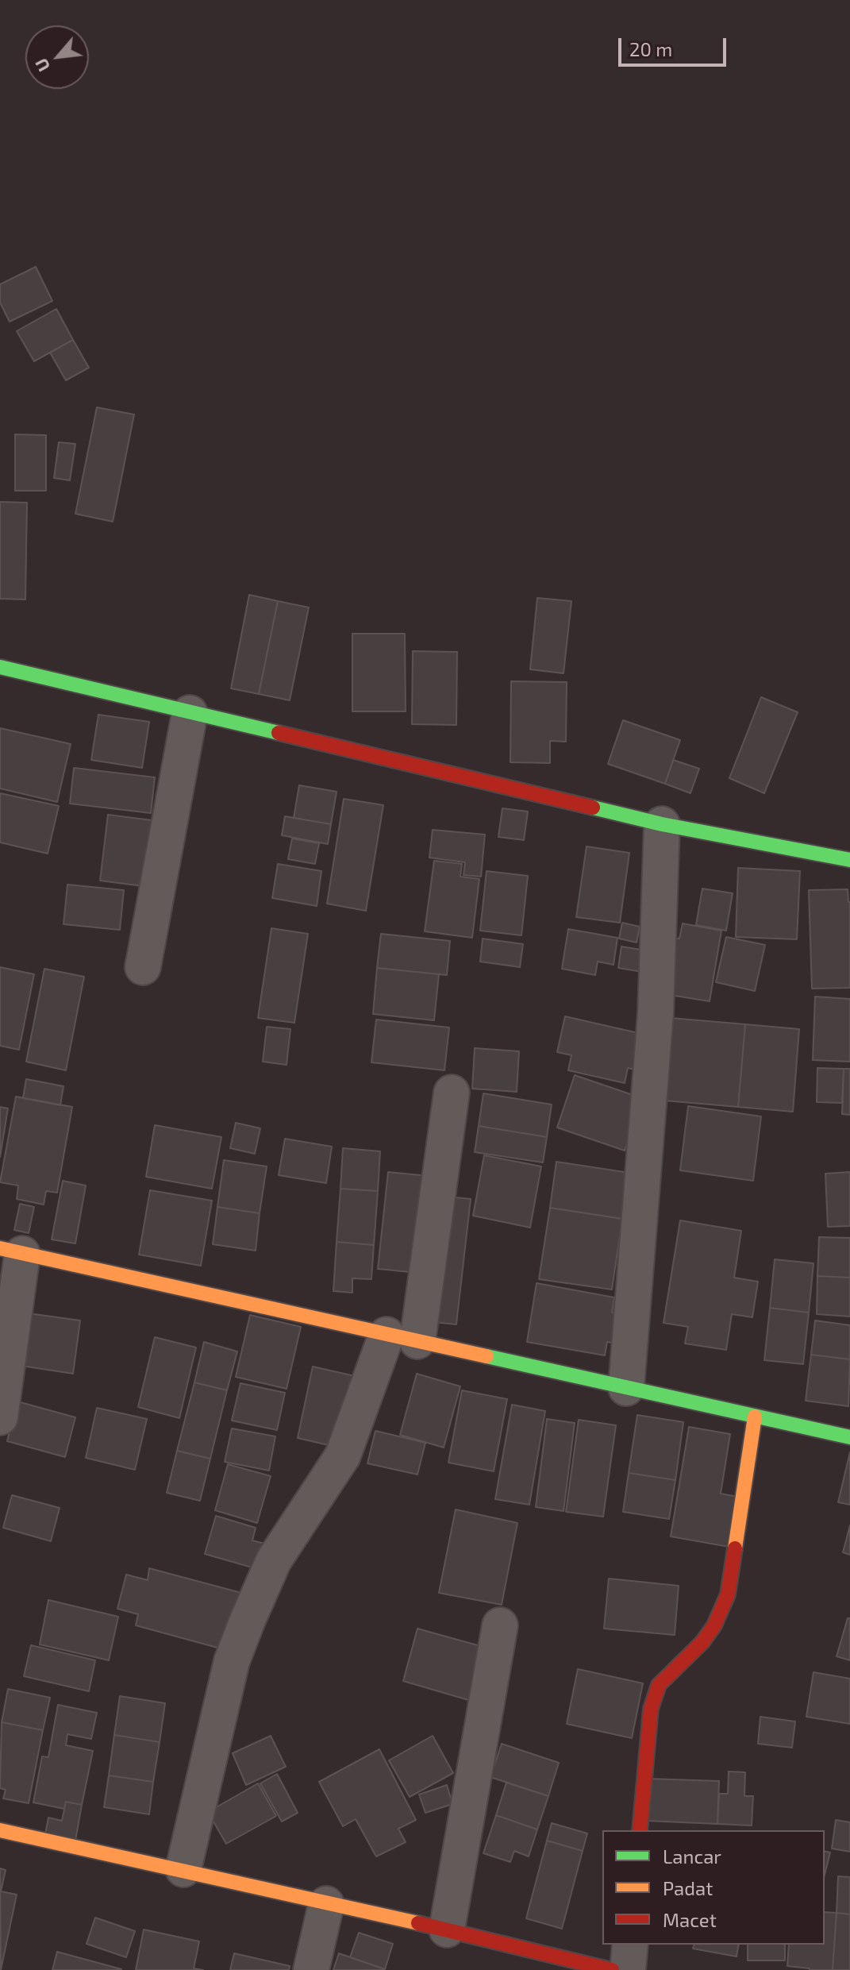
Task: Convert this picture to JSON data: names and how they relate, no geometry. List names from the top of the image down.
{
  "legend": ["Lancar", "Padat", "Macet"],
  "scale_bar": "20 m",
  "north": "bottom left"
}
